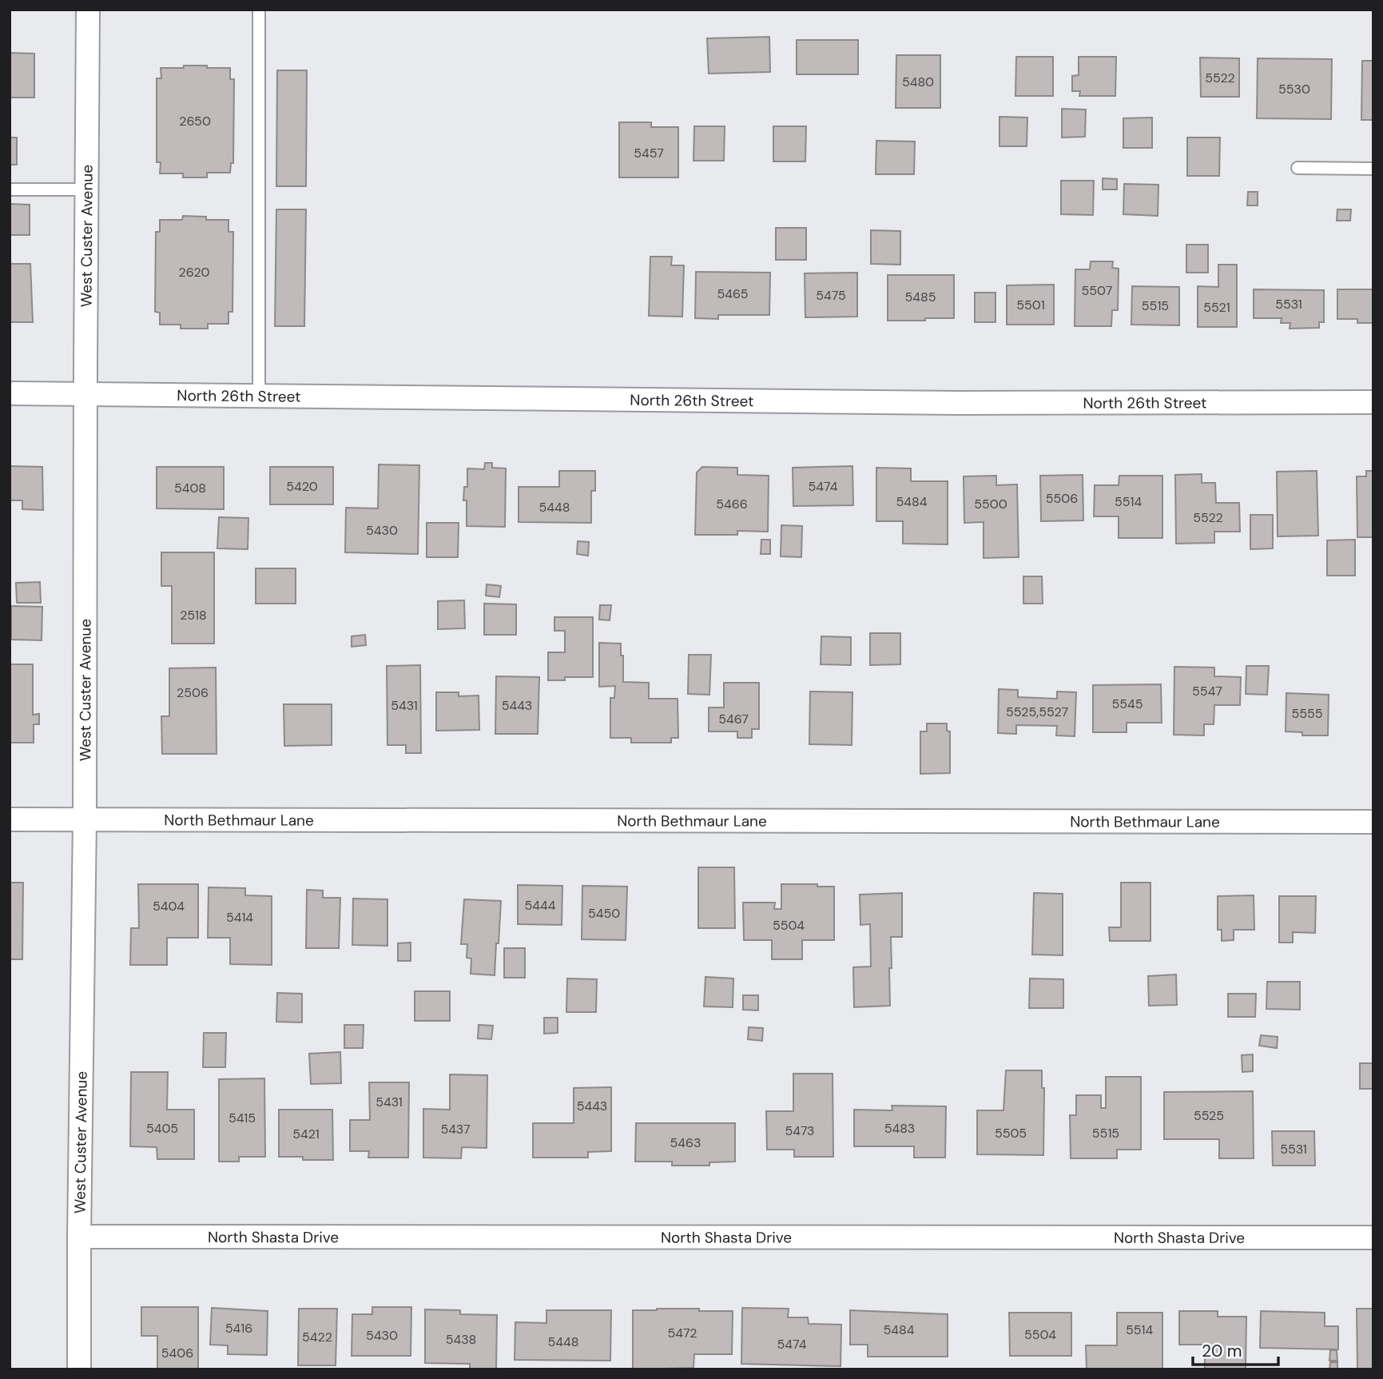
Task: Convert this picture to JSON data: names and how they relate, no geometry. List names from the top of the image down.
{
  "streets": {
    "street": [
      "West Custer Avenue",
      "North 26th Street",
      "North Bethmaur Lane",
      "North Shasta Drive"
    ]
  },
  "crossings": [
    ["West Custer Avenue", "North 26th Street"],
    ["West Custer Avenue", "North Bethmaur Lane"],
    ["West Custer Avenue", "North Shasta Drive"]
  ],
  "house_numbers": [
    "5522",
    "5480",
    "5530",
    "2650",
    "5457",
    "2620",
    "5507",
    "5465",
    "5475",
    "5485",
    "5531",
    "5501",
    "5515",
    "5521",
    "5420",
    "5474",
    "5408",
    "5506",
    "5484",
    "5514",
    "5466",
    "5500",
    "5448",
    "5522",
    "5430",
    "2518",
    "5547",
    "2506",
    "5545",
    "5431",
    "5443",
    "5525,5527",
    "5555",
    "5467",
    "5444",
    "5404",
    "5450",
    "5414",
    "5504",
    "5431",
    "5443",
    "5525",
    "5415",
    "5405",
    "5483",
    "5437",
    "5473",
    "5505",
    "5515",
    "5421",
    "5463",
    "5531",
    "5416",
    "5484",
    "5514",
    "5472",
    "5504",
    "5430",
    "5422",
    "5438",
    "5448",
    "5474",
    "5406"
  ],
  "scale_bar": "20 m"
}
